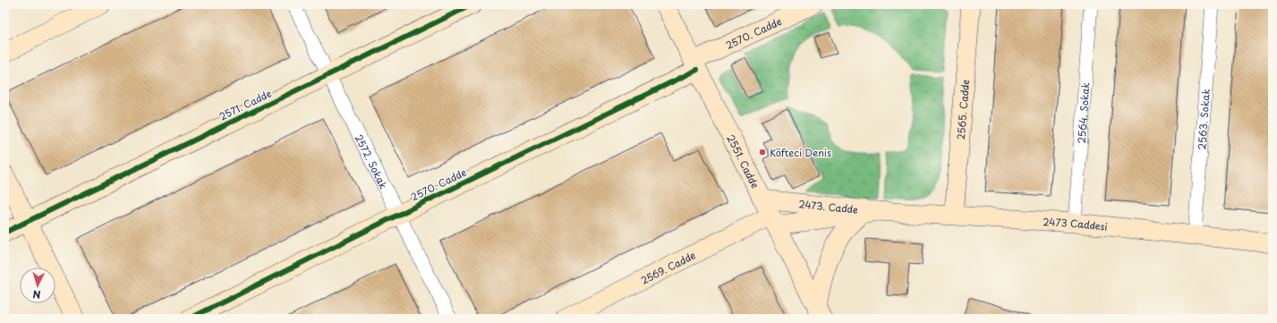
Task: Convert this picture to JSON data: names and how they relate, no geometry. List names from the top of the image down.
{
  "streets": {
    "street": [
      "2570. Cadde",
      "2571. Cadde",
      "2565. Cadde",
      "2564. Sokak",
      "2563. Sokak",
      "2572. Sokak",
      "2551. Cadde",
      "2473. Cadde",
      "2473 Caddesi",
      "2569. Cadde"
    ]
  },
  "crossings": [
    ["2570. Cadde", "2572. Sokak"],
    ["2570. Cadde", "2551. Cadde"],
    ["2571. Cadde", "2572. Sokak"],
    ["2565. Cadde", "2473 Caddesi"],
    ["2564. Sokak", "2473 Caddesi"],
    ["2563. Sokak", "2473 Caddesi"],
    ["2551. Cadde", "2473. Cadde"],
    ["2551. Cadde", "2569. Cadde"],
    ["2473. Cadde", "2473 Caddesi"],
    ["2473. Cadde", "2569. Cadde"]
  ],
  "places": ["Köfteci Denis"],
  "north": "bottom"
}
